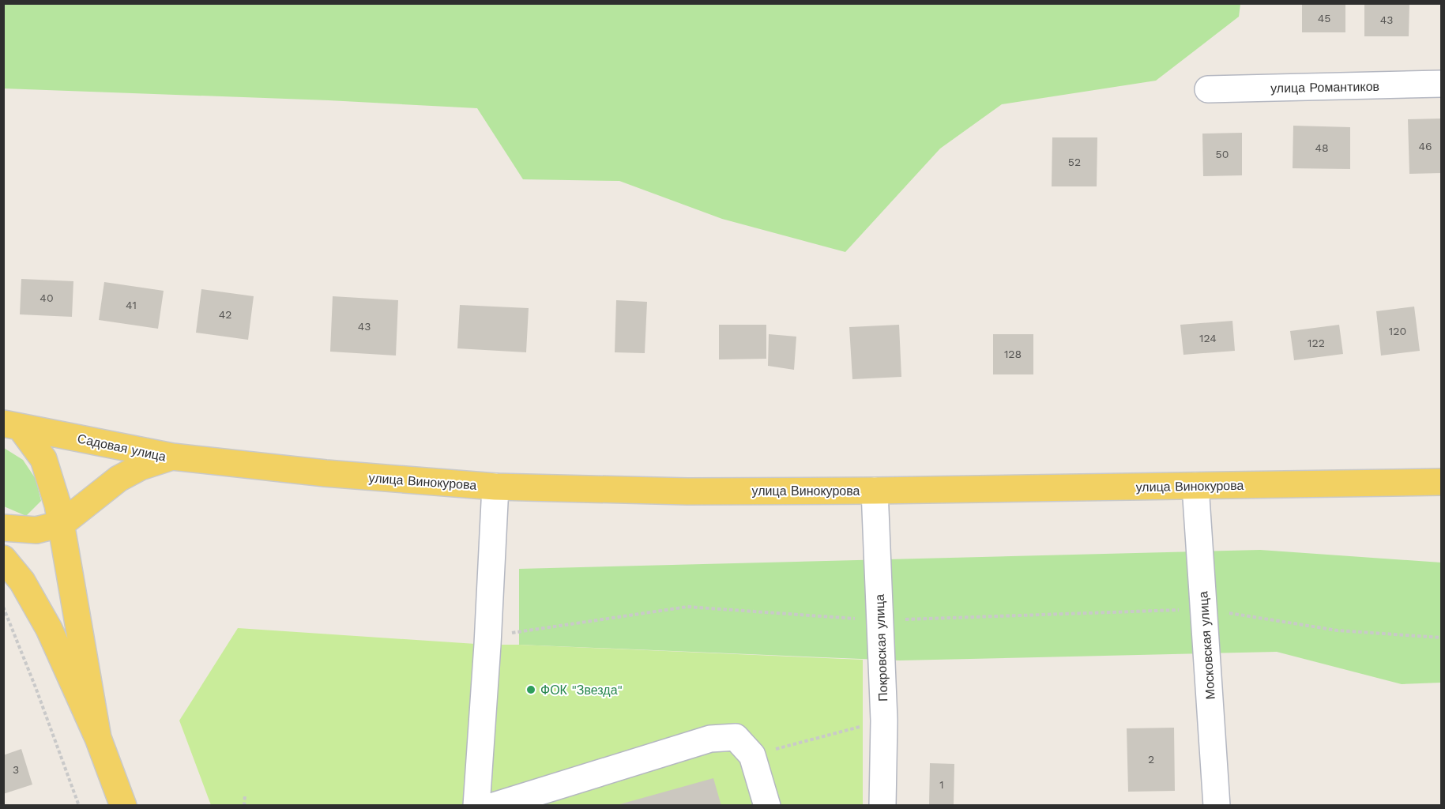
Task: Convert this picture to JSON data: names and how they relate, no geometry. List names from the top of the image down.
{
  "streets": {
    "main road": ["Садовая улица", "улица Винокурова"],
    "street": ["улица Романтиков", "Московская улица", "Покровская улица"]
  },
  "crossings": [
    ["Садовая улица", "улица Винокурова"],
    ["улица Винокурова", "Московская улица"],
    ["улица Винокурова", "Покровская улица"]
  ],
  "places": ["ФОК \"Звезда\""],
  "house_numbers": [
    "45",
    "43",
    "46",
    "48",
    "50",
    "52",
    "40",
    "41",
    "42",
    "43",
    "120",
    "124",
    "122",
    "128",
    "2",
    "3",
    "1"
  ]
}
